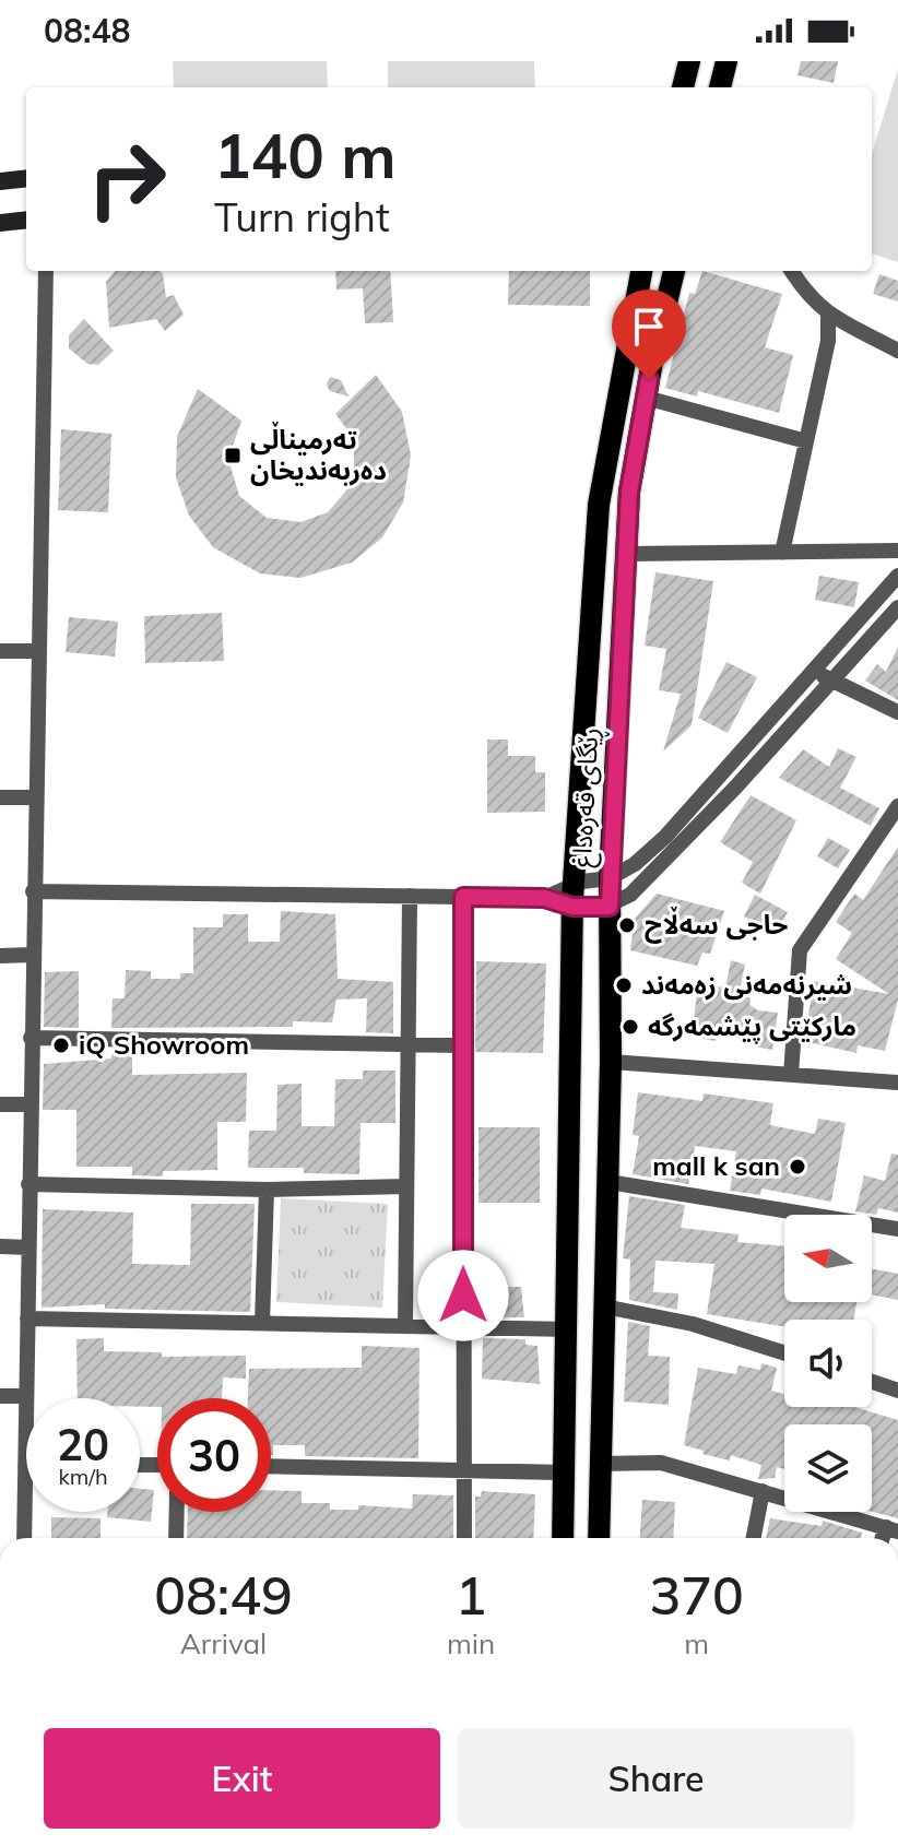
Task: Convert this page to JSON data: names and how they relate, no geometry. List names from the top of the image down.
{
  "streets": {
    "main road": ["ڕێگای قەرەداغ"]
  },
  "places": {
    "transit": ["تەرمیناڵی دەربەندیخان"],
    "other": [
      "حاجی سەڵاح",
      "شیرنەمەنی زەمەند",
      "مارکێتی پێشمەرگە",
      "iQ Showroom",
      "mall k san"
    ]
  },
  "north": "left",
  "page": {
    "status": "08:48",
    "turn": ["140 m", "Turn right"],
    "speed": "20 km/h",
    "limit": "30",
    "eta": [
      "08:49",
      "Arrival",
      "1",
      "min",
      "370",
      "m"
    ],
    "buttons": ["Exit", "Share"]
  }
}
